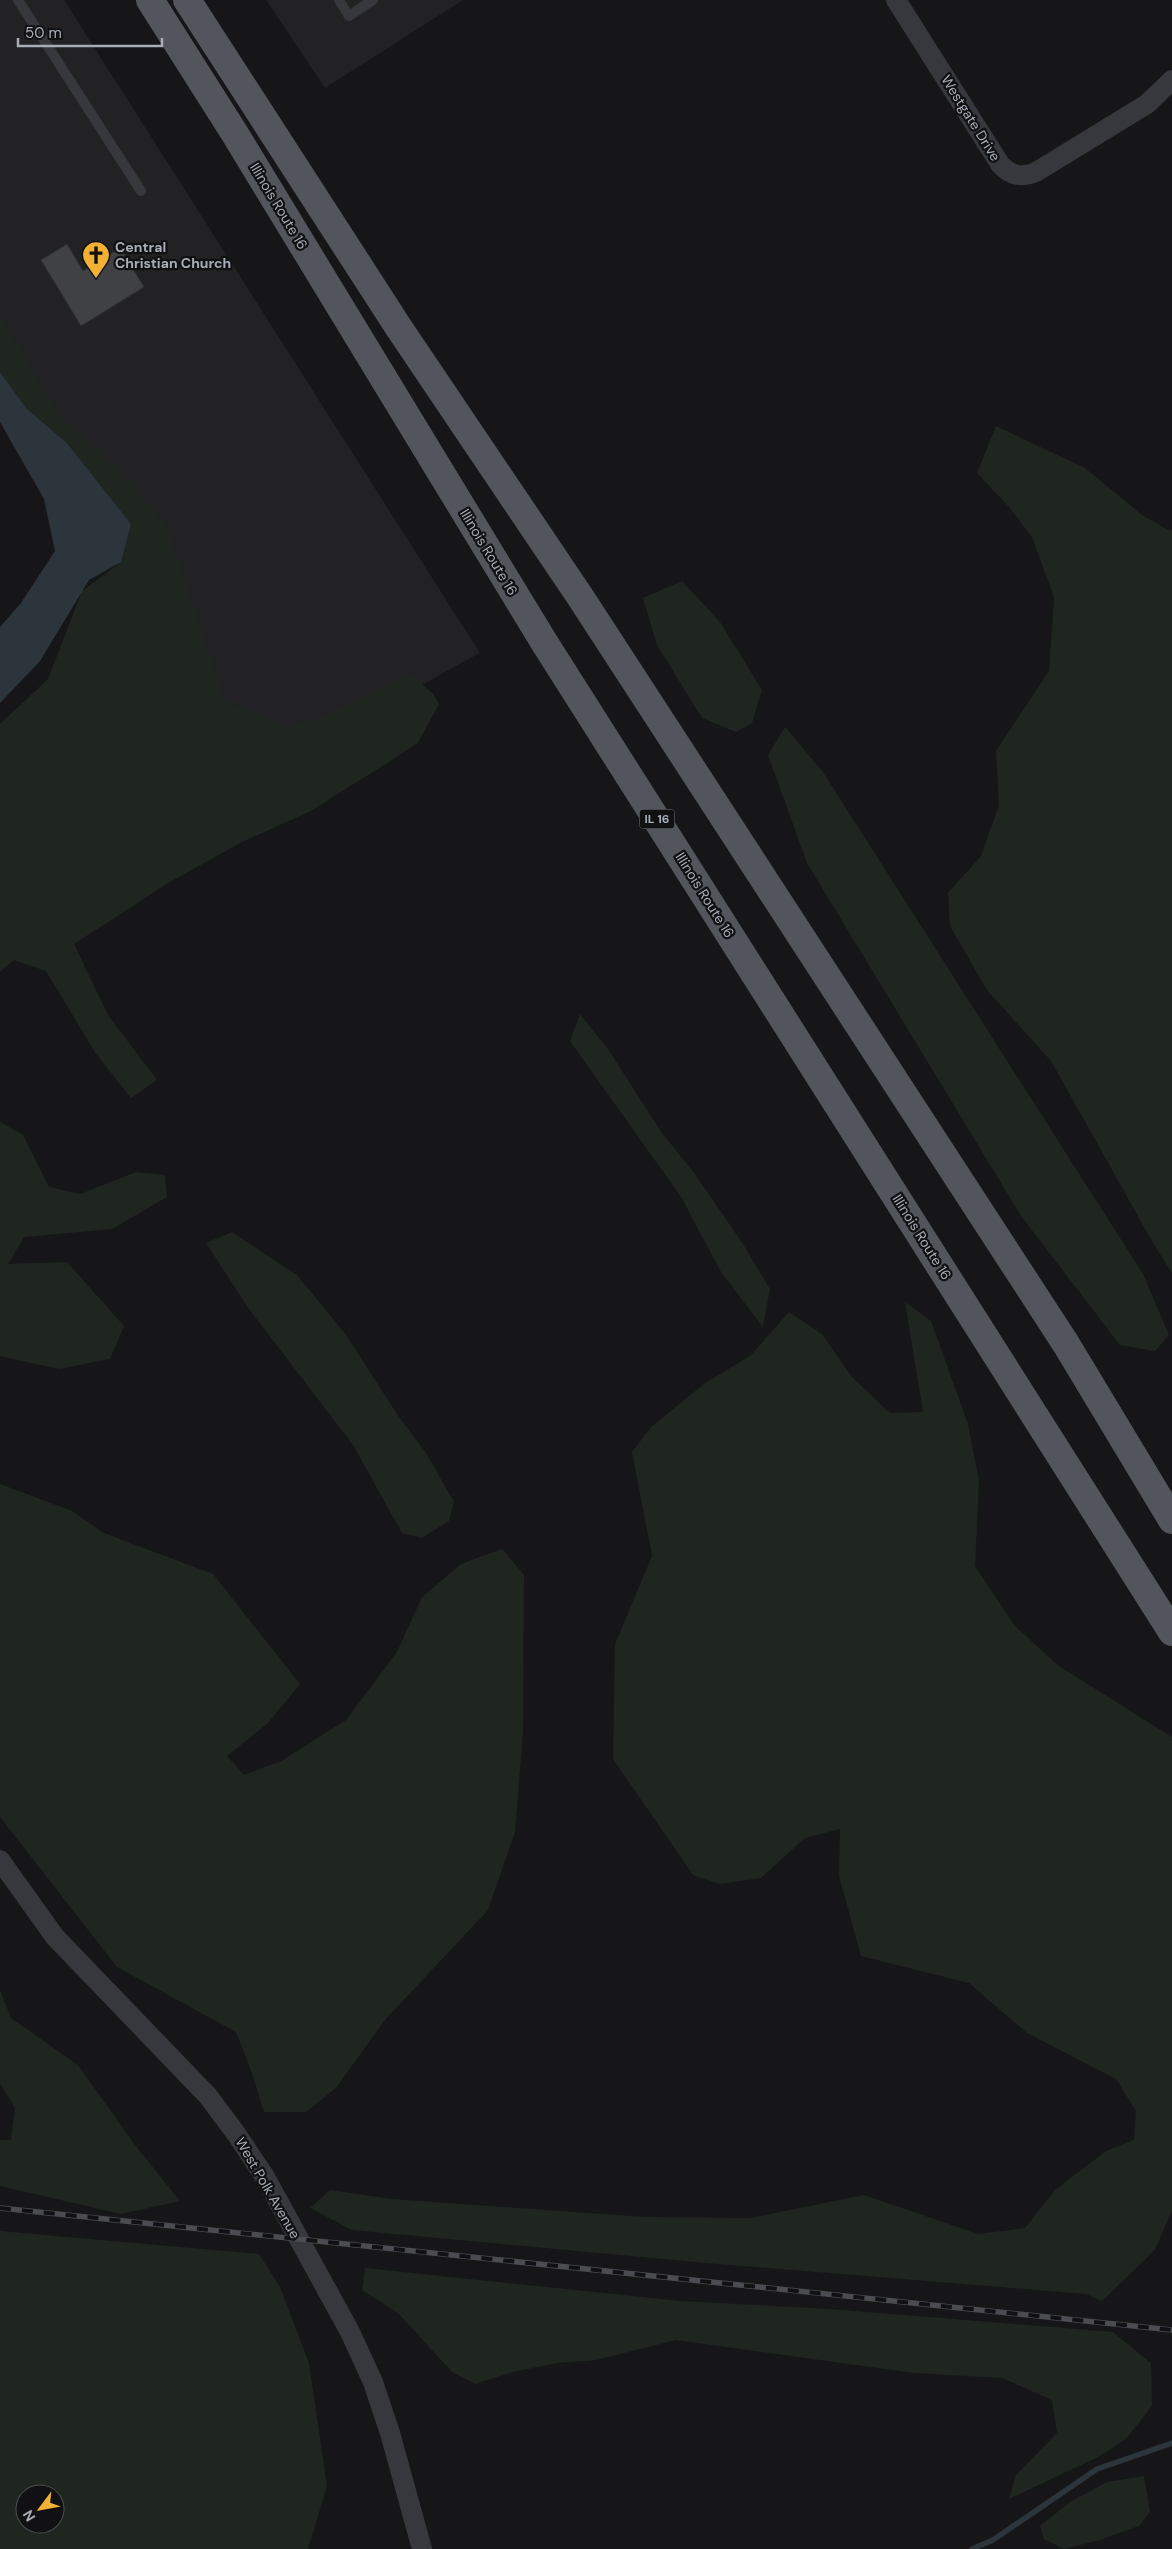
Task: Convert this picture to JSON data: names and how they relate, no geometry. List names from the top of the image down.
{
  "streets": {
    "main road": ["Illinois Route 16", "IL 16"],
    "street": ["Westgate Drive", "West Polk Avenue"]
  },
  "places": {
    "church": ["Central Christian Church"]
  },
  "scale_bar": "50 m",
  "north": "bottom left"
}
